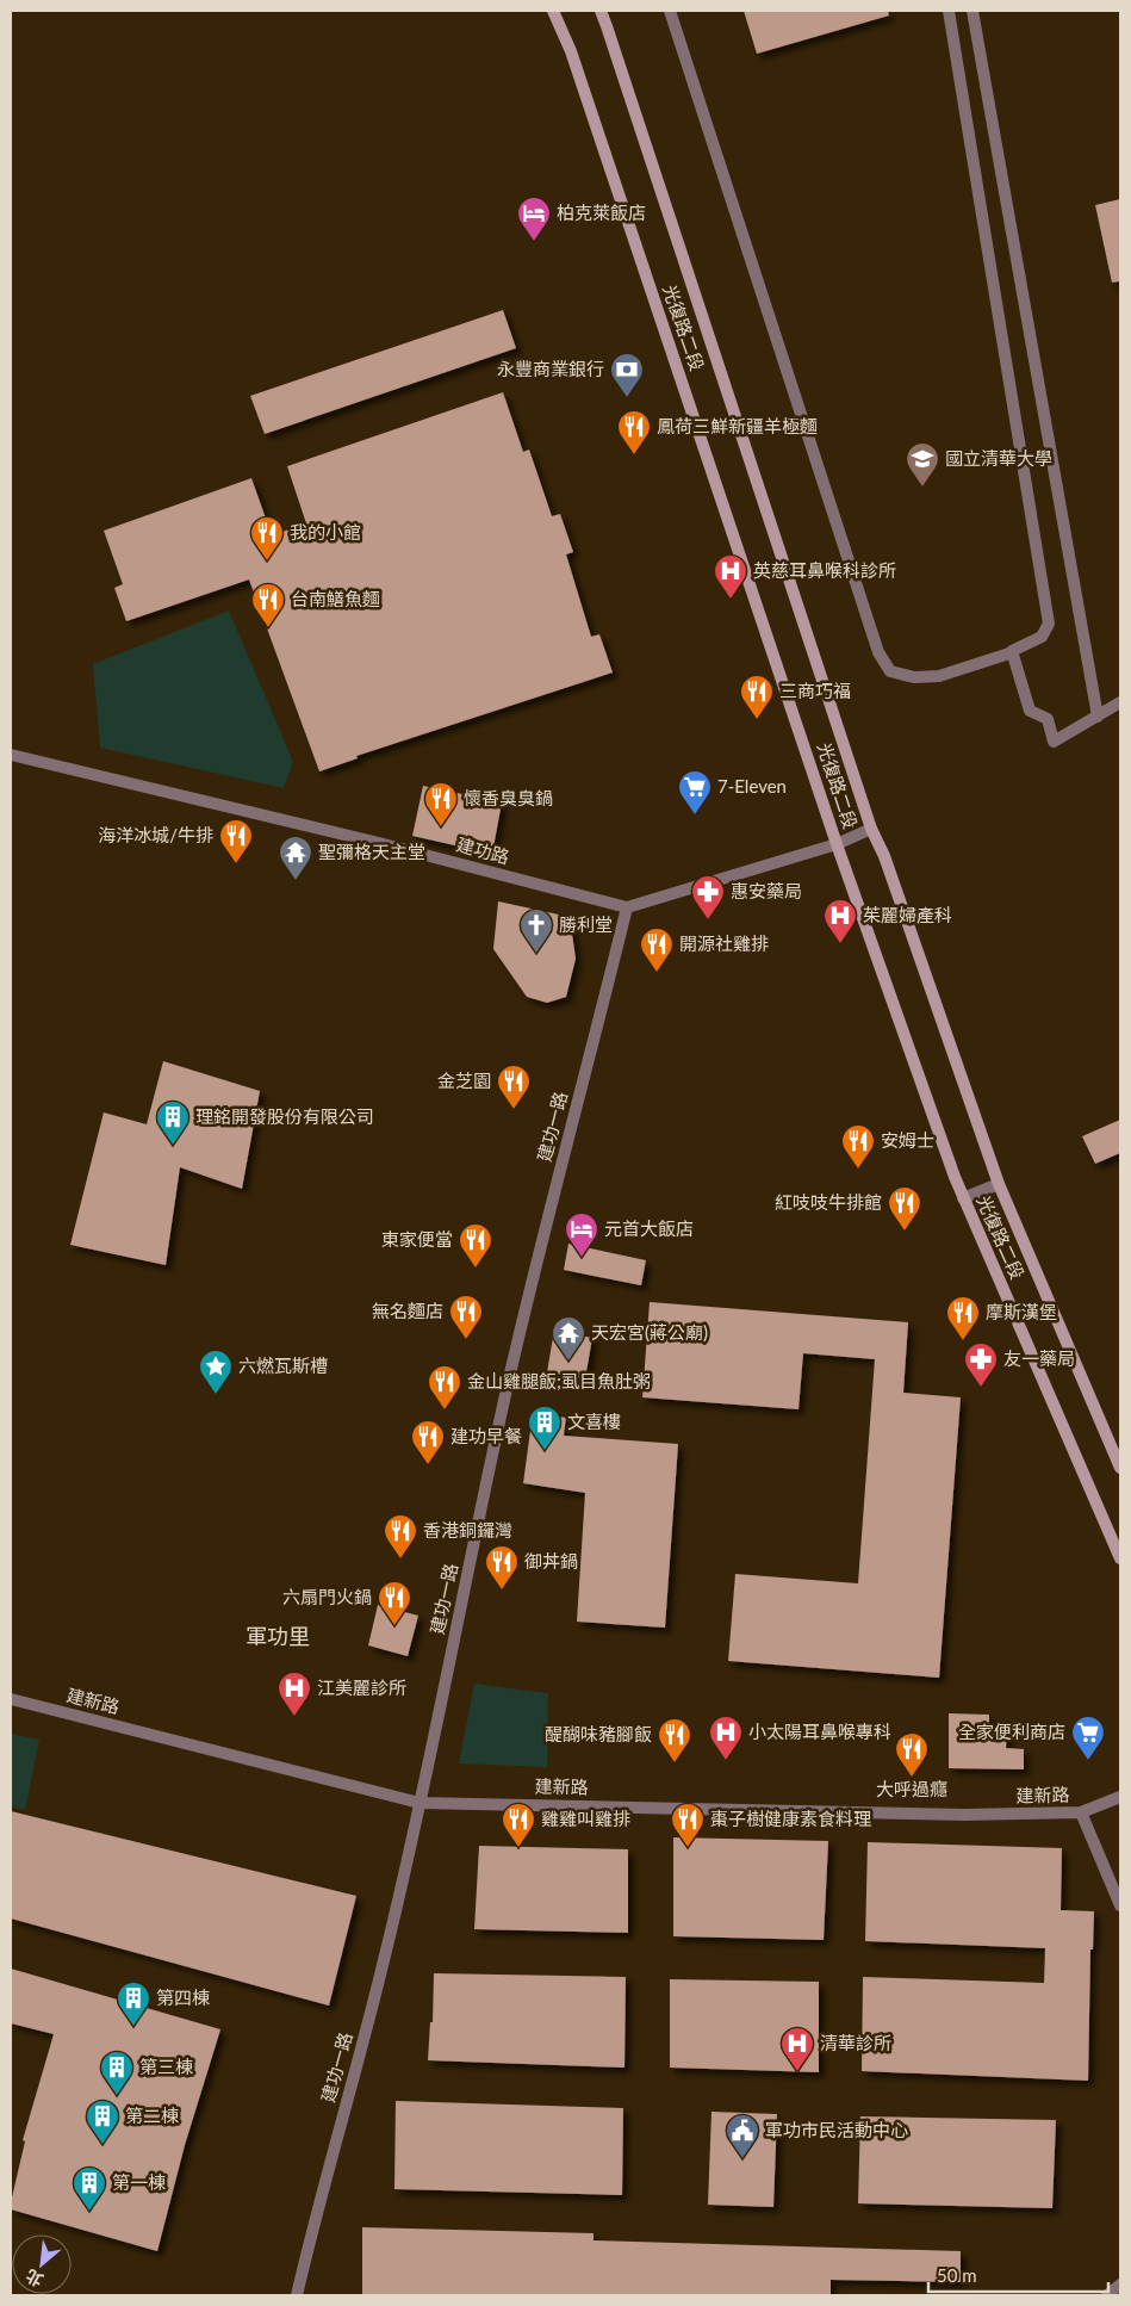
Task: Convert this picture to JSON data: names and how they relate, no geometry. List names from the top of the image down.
{
  "streets": {
    "main road": ["光復路二段"],
    "street": ["建功路", "建功一路", "建新路"]
  },
  "crossings": [
    ["建功路", "建功一路"],
    ["建功一路", "建新路"]
  ],
  "districts": ["軍功里"],
  "places": {
    "hotel": ["柏克萊飯店", "元首大飯店"],
    "bank": ["永豐商業銀行"],
    "restaurant": [
      "鳳荷三鮮新疆羊極麵",
      "我的小館",
      "台南鱔魚麵",
      "三商巧福",
      "懷香臭臭鍋",
      "海洋冰城/牛排",
      "開源社雞排",
      "金芝園",
      "安姆士",
      "紅吱吱牛排館",
      "東家便當",
      "無名麵店",
      "摩斯漢堡",
      "金山雞腿飯;虱目魚肚粥",
      "建功早餐",
      "香港銅鑼灣",
      "御丼鍋",
      "六扇門火鍋",
      "醍醐味豬腳飯",
      "大呼過癮",
      "雞雞叫雞排",
      "棗子樹健康素食料理"
    ],
    "school or university": ["國立清華大學"],
    "hospital": [
      "英慈耳鼻喉科診所",
      "茱麗婦產科",
      "江美麗診所",
      "小太陽耳鼻喉專科",
      "清華診所"
    ],
    "supermarket": ["7-Eleven", "全家便利商店"],
    "temple": ["聖彌格天主堂", "天宏宮(蔣公廟)"],
    "pharmacy": ["惠安藥局", "友一藥局"],
    "church": ["勝利堂"],
    "building": [
      "理銘開發股份有限公司",
      "文喜樓",
      "第四棟",
      "第三棟",
      "第二棟",
      "第一棟"
    ],
    "place": ["六燃瓦斯槽"],
    "public building": ["軍功市民活動中心"]
  },
  "scale_bar": "50 m",
  "north": "bottom left"
}
